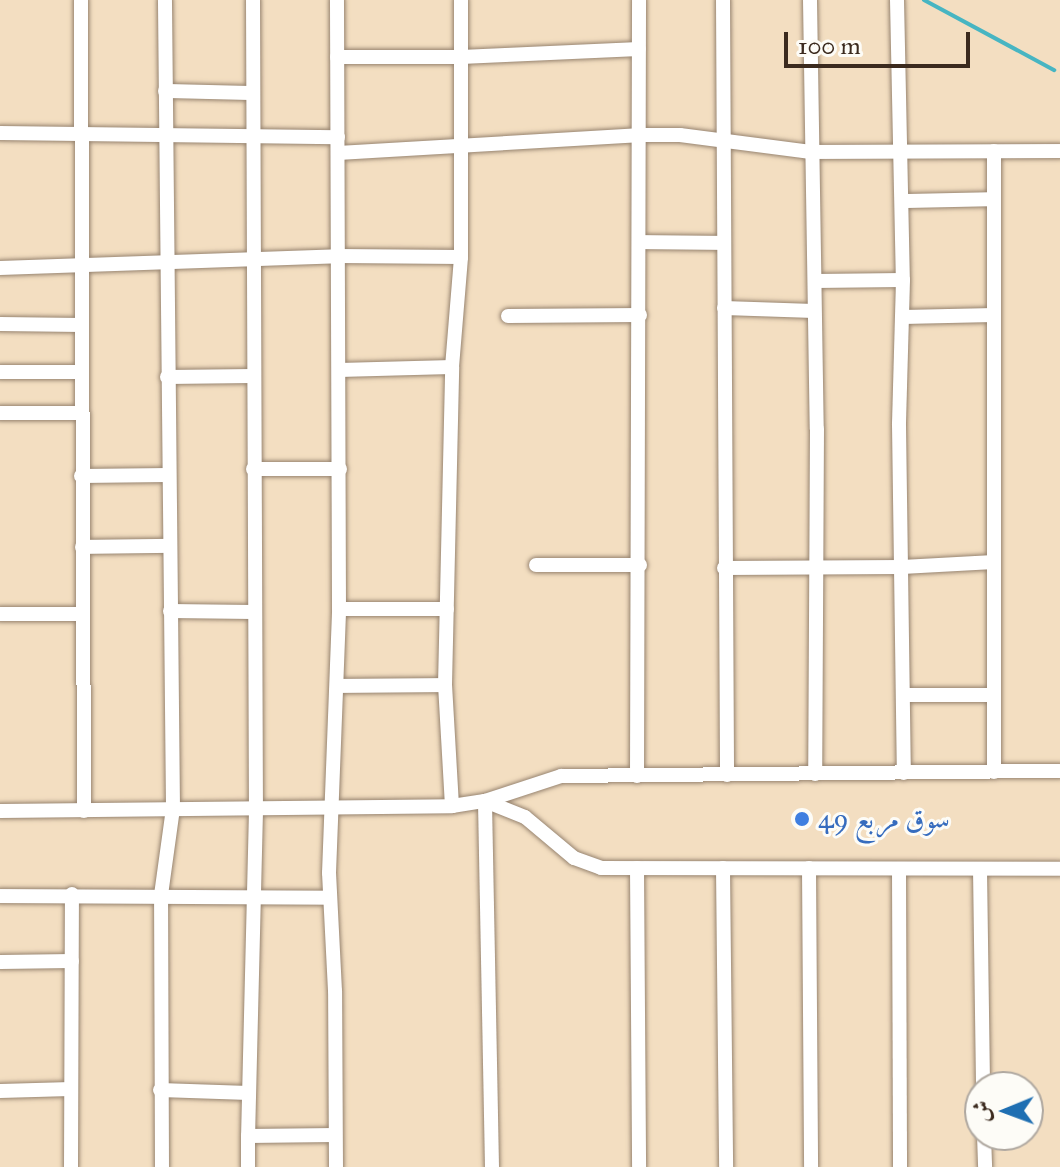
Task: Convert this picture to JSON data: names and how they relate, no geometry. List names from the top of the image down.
{
  "places": ["سوق مربع 49"],
  "scale_bar": "100 m",
  "north": "left"
}
